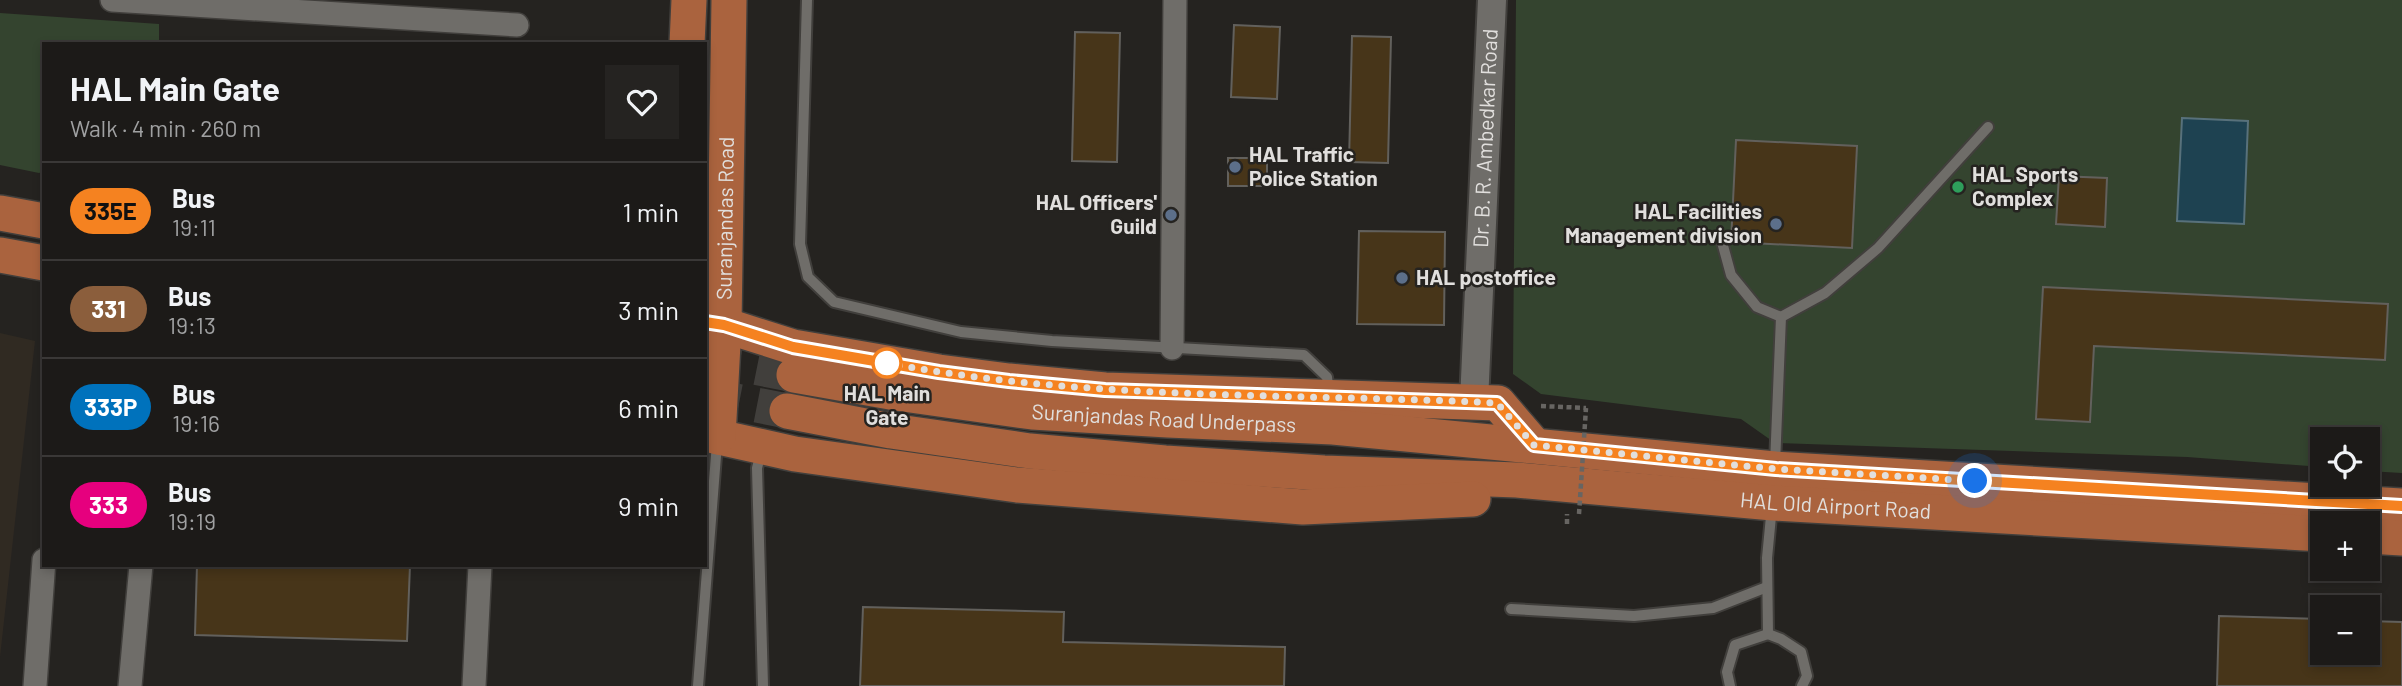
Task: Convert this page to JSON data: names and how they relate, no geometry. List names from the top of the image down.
{
  "streets": {
    "main road": ["Suranjandas Road", "Suranjandas Road Underpass", "HAL Old Airport Road"],
    "street": ["Dr. B. R. Ambedkar Road"]
  },
  "crossings": [
    ["Suranjandas Road Underpass", "HAL Old Airport Road"]
  ],
  "places": [
    "HAL Traffic Police Station",
    "HAL Sports Complex",
    "HAL Officers' Guild",
    "HAL Facilities Management division",
    "HAL postoffice",
    "HAL Main Gate"
  ],
  "lines": ["bus line 335E"],
  "page": {
    "heading": ["HAL Main Gate", "Walk · 4 min · 260 m"],
    "list": [
      {
        "mark": "335E",
        "name": "Bus",
        "note": "19:11",
        "value": "1 min"
      },
      {
        "mark": "331",
        "name": "Bus",
        "note": "19:13",
        "value": "3 min"
      },
      {
        "mark": "333P",
        "name": "Bus",
        "note": "19:16",
        "value": "6 min"
      },
      {
        "mark": "333",
        "name": "Bus",
        "note": "19:19",
        "value": "9 min"
      }
    ],
    "map_buttons": ["+", "−"]
  }
}
